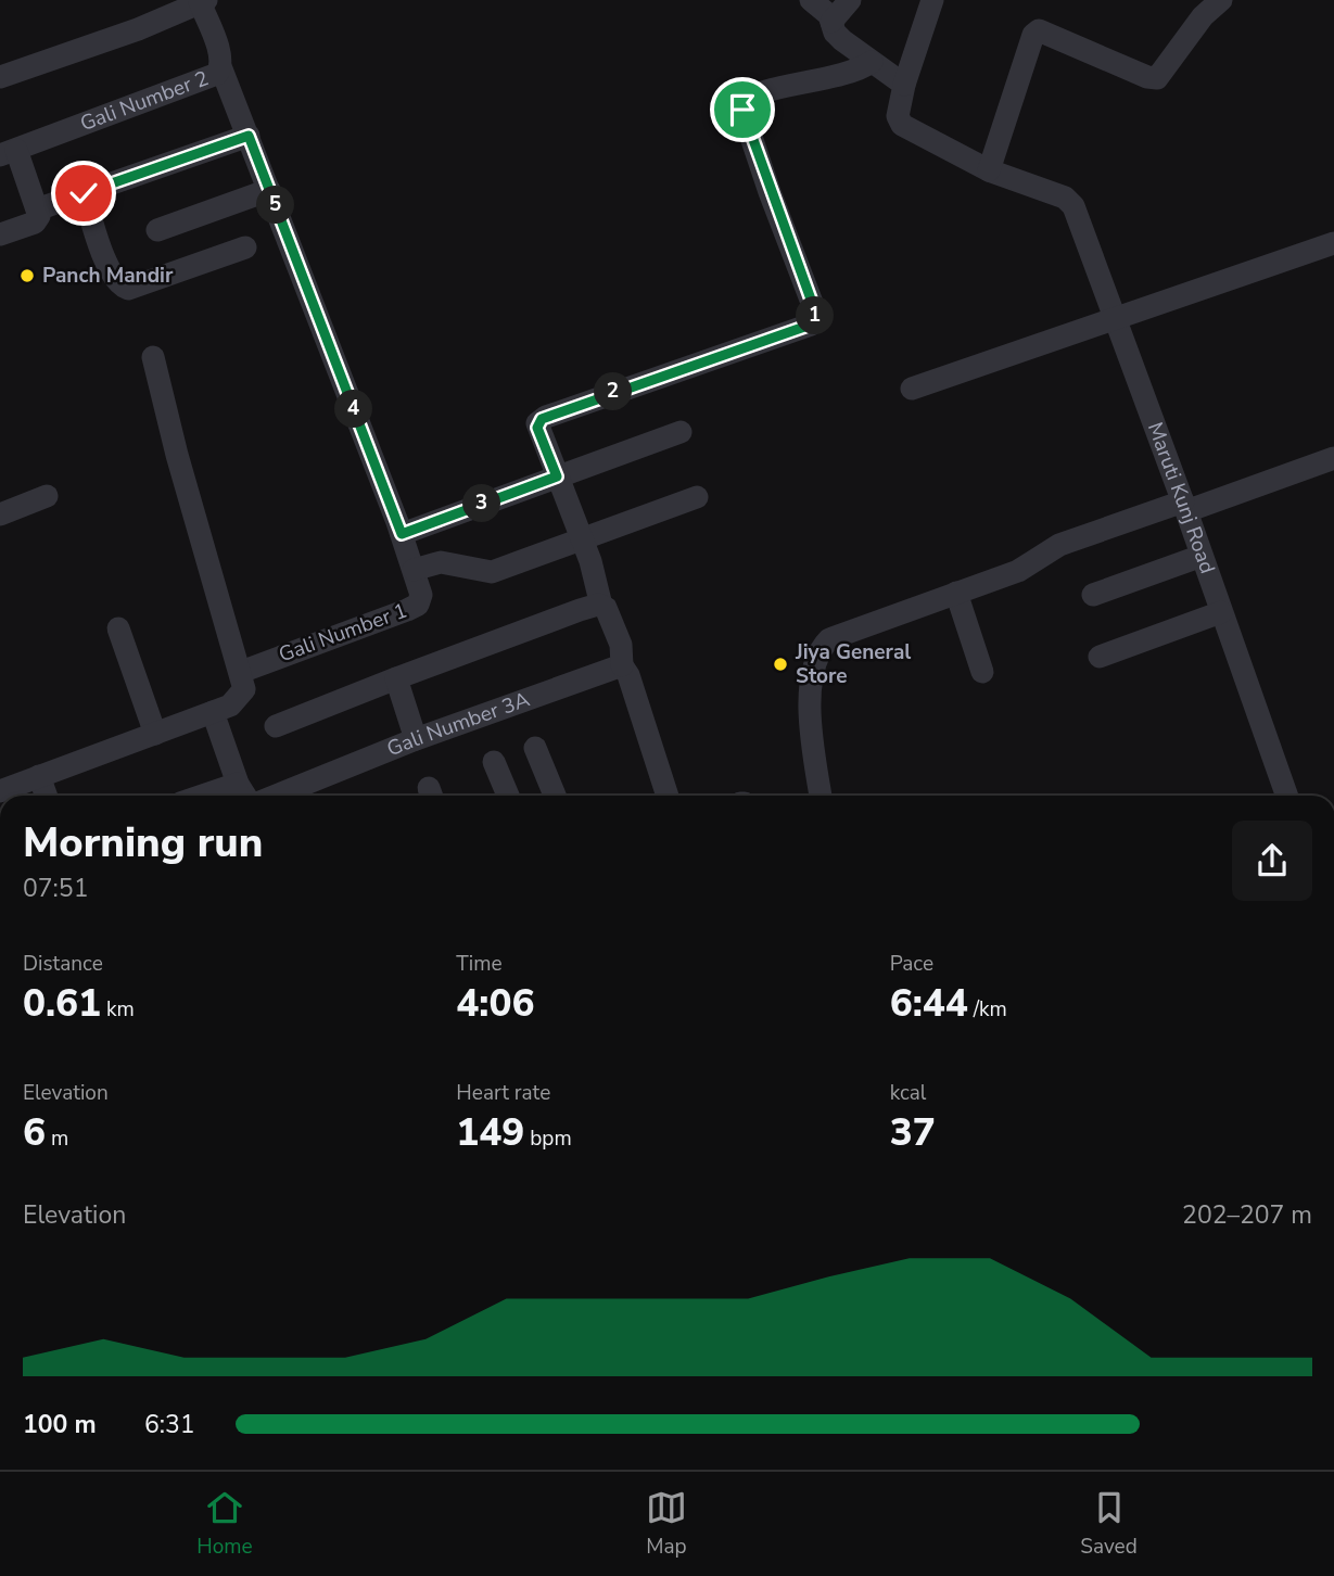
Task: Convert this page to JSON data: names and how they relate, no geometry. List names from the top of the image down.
{
  "streets": {
    "street": [
      "Gali Number 2",
      "Maruti Kunj Road",
      "Gali Number 1",
      "Gali Number 3A"
    ]
  },
  "crossings": [
    ["Gali Number 2", "Gali Number 1"]
  ],
  "places": ["Panch Mandir", "Jiya General Store"],
  "page": {
    "pins": [
      "5",
      "1",
      "2",
      "4",
      "3"
    ],
    "heading": ["Morning run", "07:51"],
    "stats": [
      ["Distance", "0.61 km"],
      ["Time", "4:06"],
      ["Pace", "6:44 /km"],
      ["Elevation", "6 m"],
      ["Heart rate", "149 bpm"],
      ["kcal", "37"]
    ],
    "chart": ["Elevation", "202–207 m"],
    "list": [
      {
        "name": "100 m",
        "note": "6:31"
      }
    ],
    "tabs": ["Home", "Map", "Saved"]
  }
}
